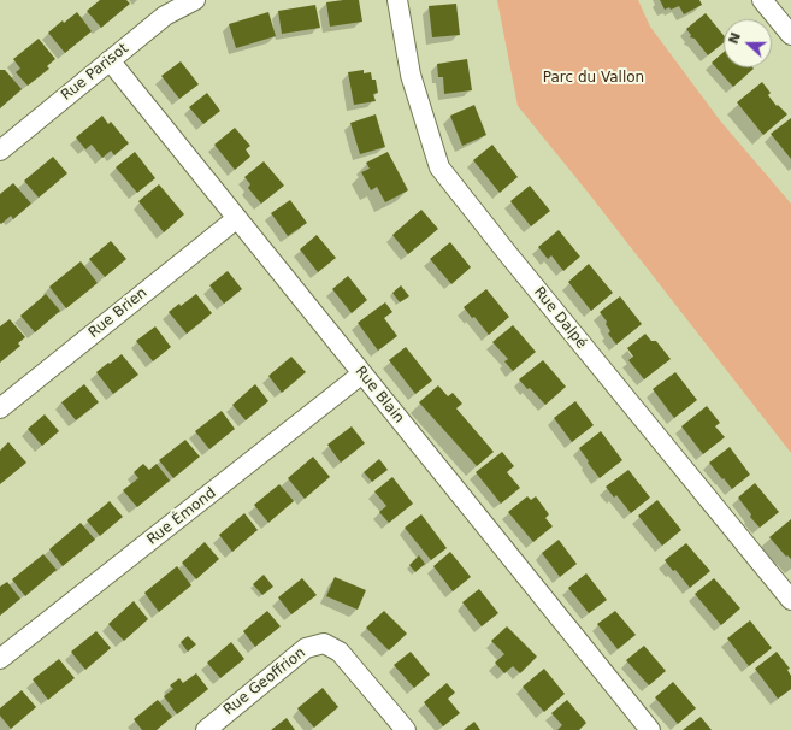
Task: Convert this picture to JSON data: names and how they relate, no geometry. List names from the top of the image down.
{
  "streets": {
    "street": [
      "Rue Parisot",
      "Rue Brien",
      "Rue Dalpé",
      "Rue Blain",
      "Rue Émond",
      "Rue Geoffrion"
    ]
  },
  "crossings": [
    ["Rue Parisot", "Rue Blain"],
    ["Rue Brien", "Rue Blain"],
    ["Rue Blain", "Rue Émond"]
  ],
  "parks": ["Parc du Vallon"],
  "north": "left"
}
